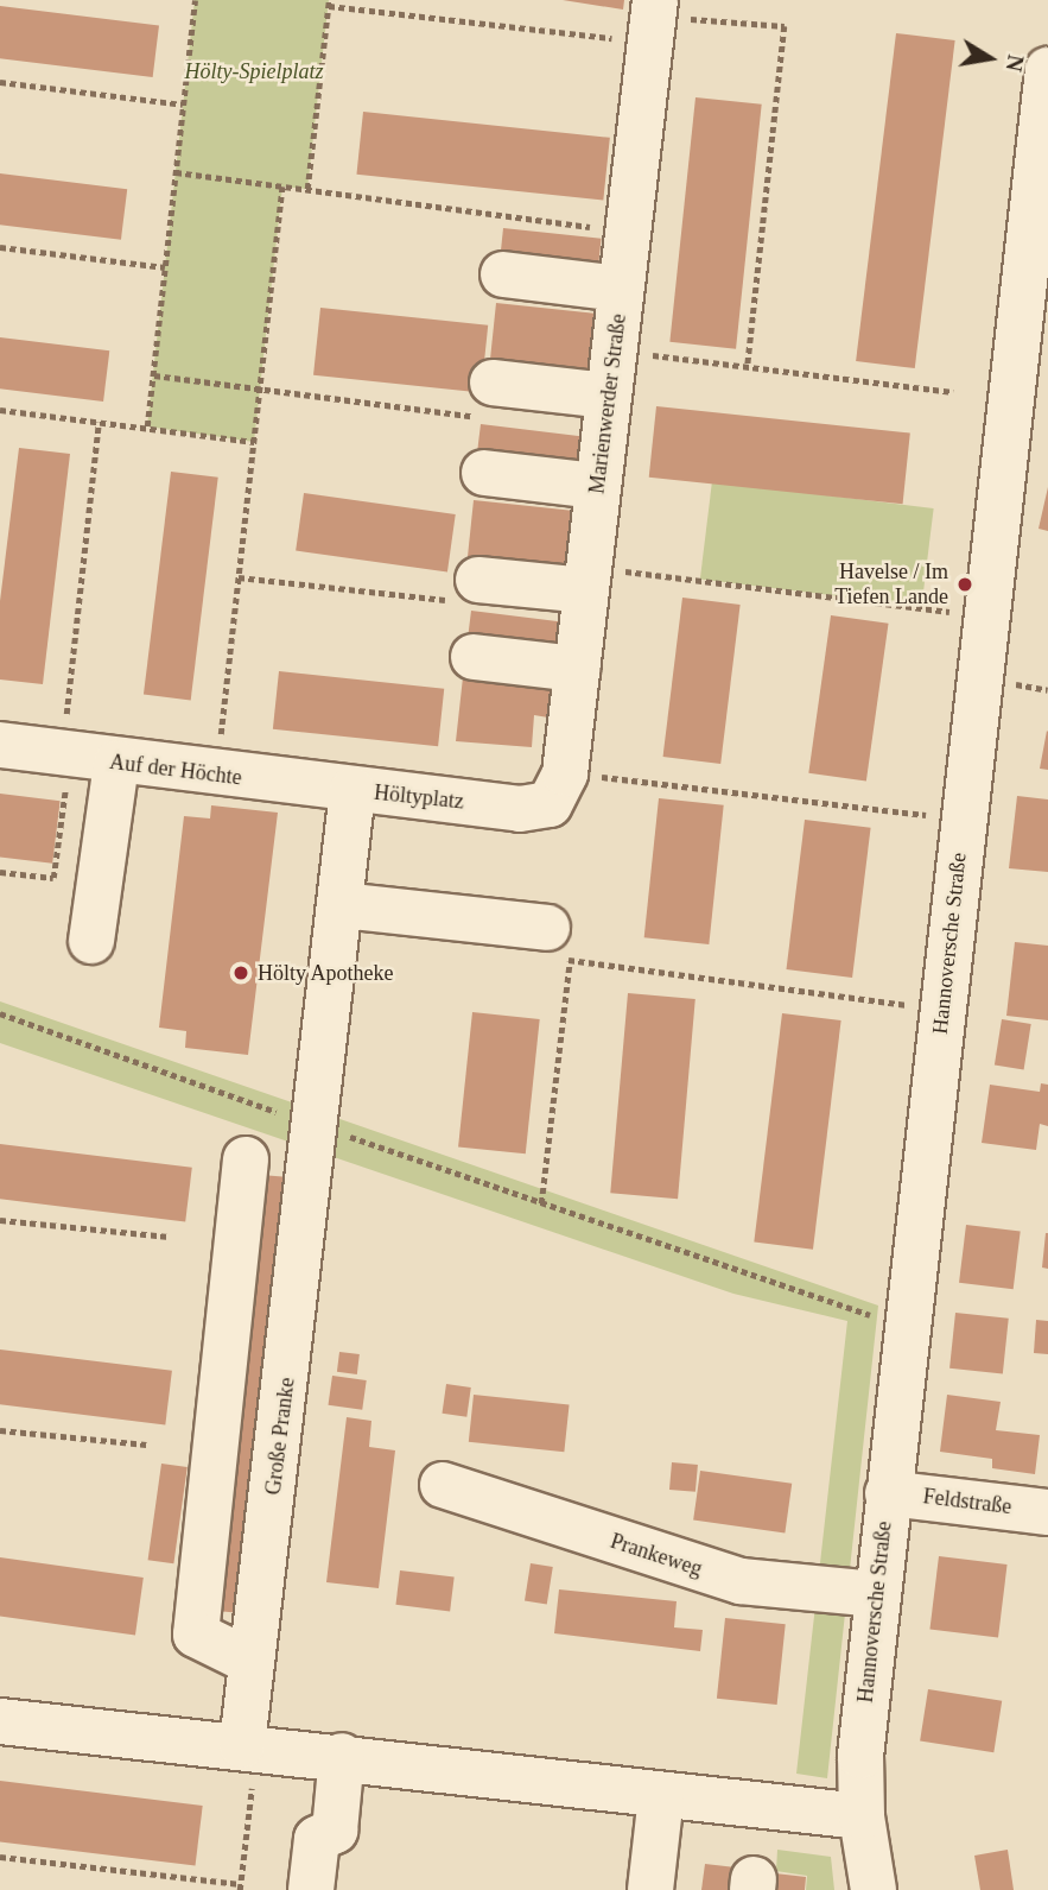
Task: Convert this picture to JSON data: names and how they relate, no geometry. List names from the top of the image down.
{
  "streets": {
    "street": [
      "Marienwerder Straße",
      "Auf der Höchte",
      "Höltyplatz",
      "Hannoversche Straße",
      "Große Pranke",
      "Feldstraße",
      "Prankeweg"
    ]
  },
  "crossings": [
    ["Marienwerder Straße", "Höltyplatz"],
    ["Auf der Höchte", "Höltyplatz"],
    ["Höltyplatz", "Große Pranke"],
    ["Hannoversche Straße", "Feldstraße"],
    ["Hannoversche Straße", "Prankeweg"]
  ],
  "parks": ["Hölty-Spielplatz"],
  "places": ["Havelse / Im Tiefen Lande", "Hölty Apotheke"],
  "north": "right"
}
